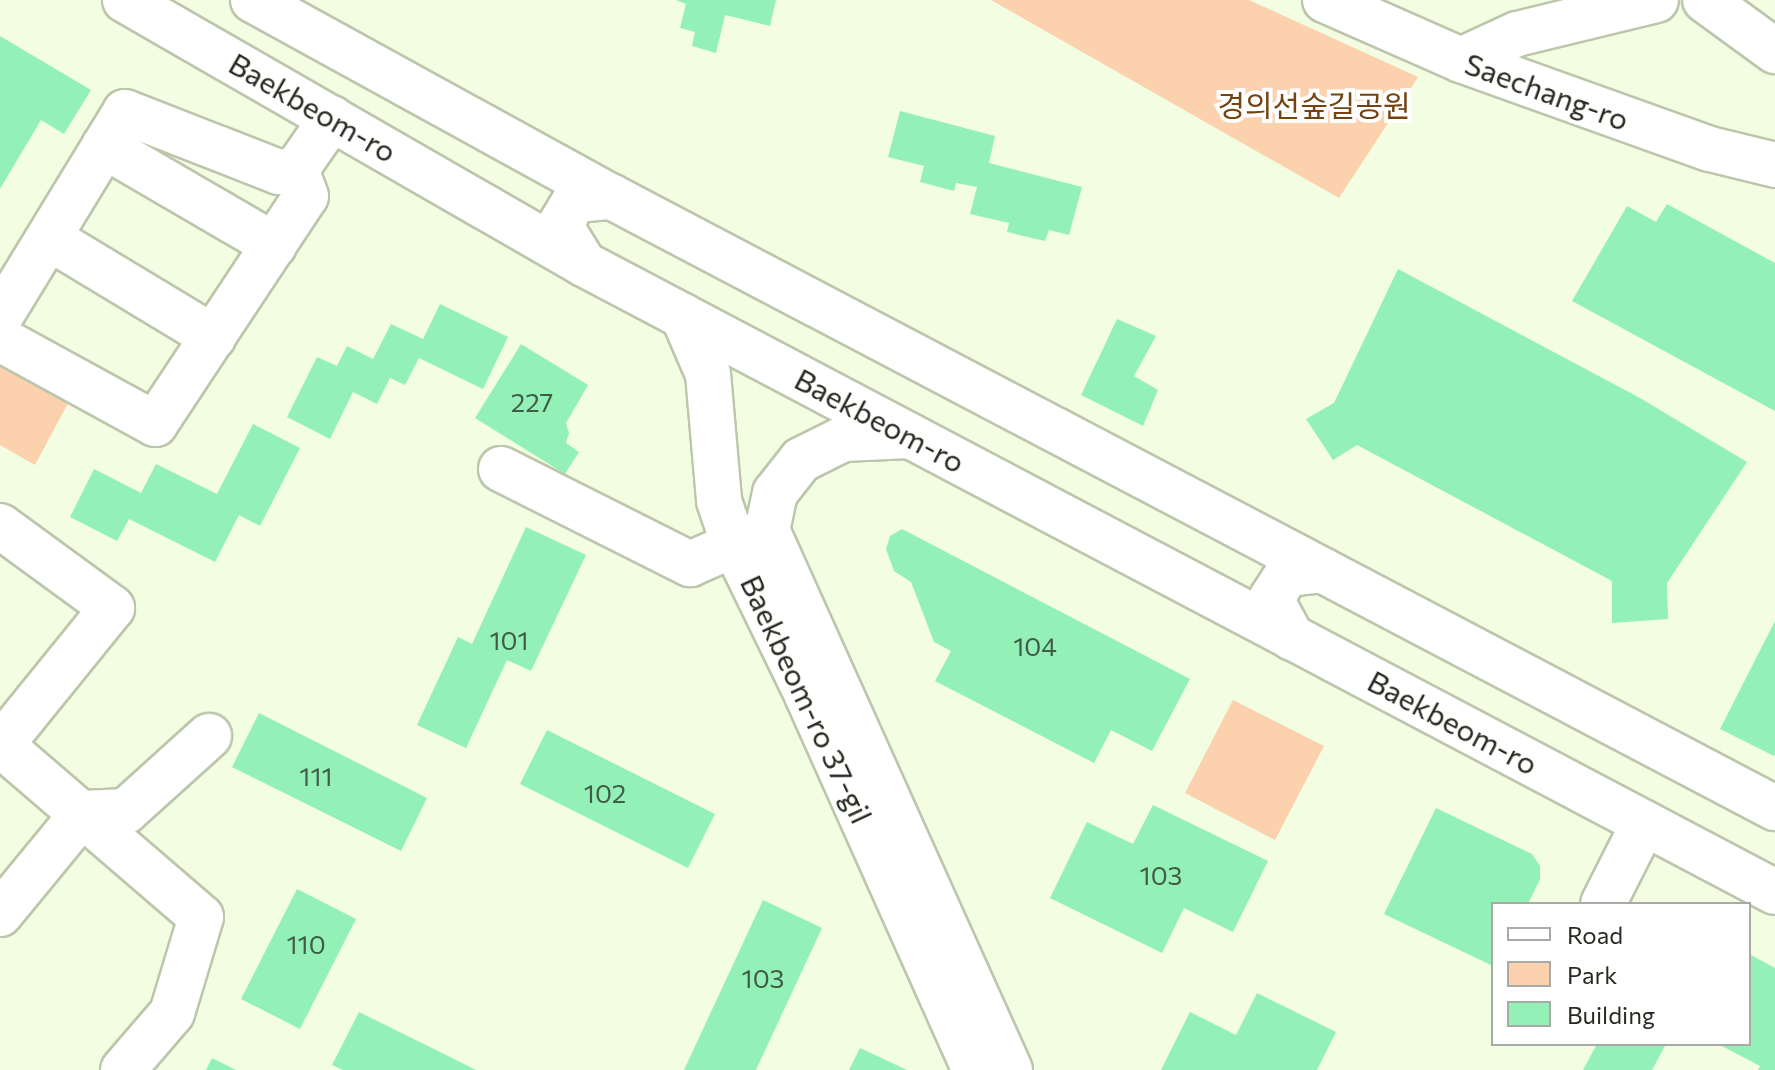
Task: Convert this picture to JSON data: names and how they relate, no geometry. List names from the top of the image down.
{
  "streets": {
    "main road": ["Saechang-ro", "Baekbeom-ro", "Baekbeom-ro 37-gil"]
  },
  "crossings": [
    ["Baekbeom-ro", "Baekbeom-ro 37-gil"]
  ],
  "parks": ["경의선숲길공원"],
  "house_numbers": [
    "227",
    "101",
    "104",
    "111",
    "102",
    "103",
    "110",
    "103"
  ],
  "legend": ["Road", "Park", "Building"]
}
